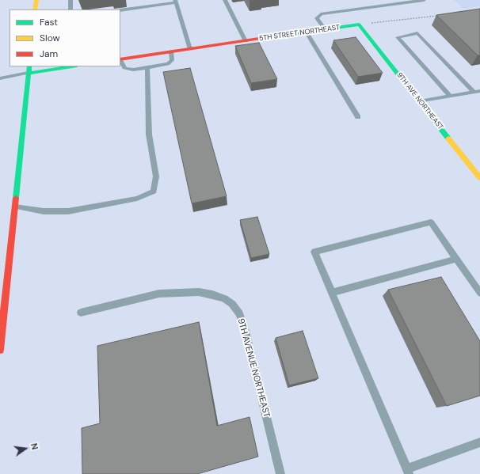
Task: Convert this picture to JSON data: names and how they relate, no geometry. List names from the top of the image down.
{
  "streets": {
    "street": ["5TH STREET NORTHEAST", "9TH AVE NORTHEAST"],
    "lane": ["9TH AVENUE NORTHEAST"]
  },
  "crossings": [
    ["5TH STREET NORTHEAST", "9TH AVE NORTHEAST"]
  ],
  "legend": ["Fast", "Slow", "Jam"],
  "north": "right"
}
